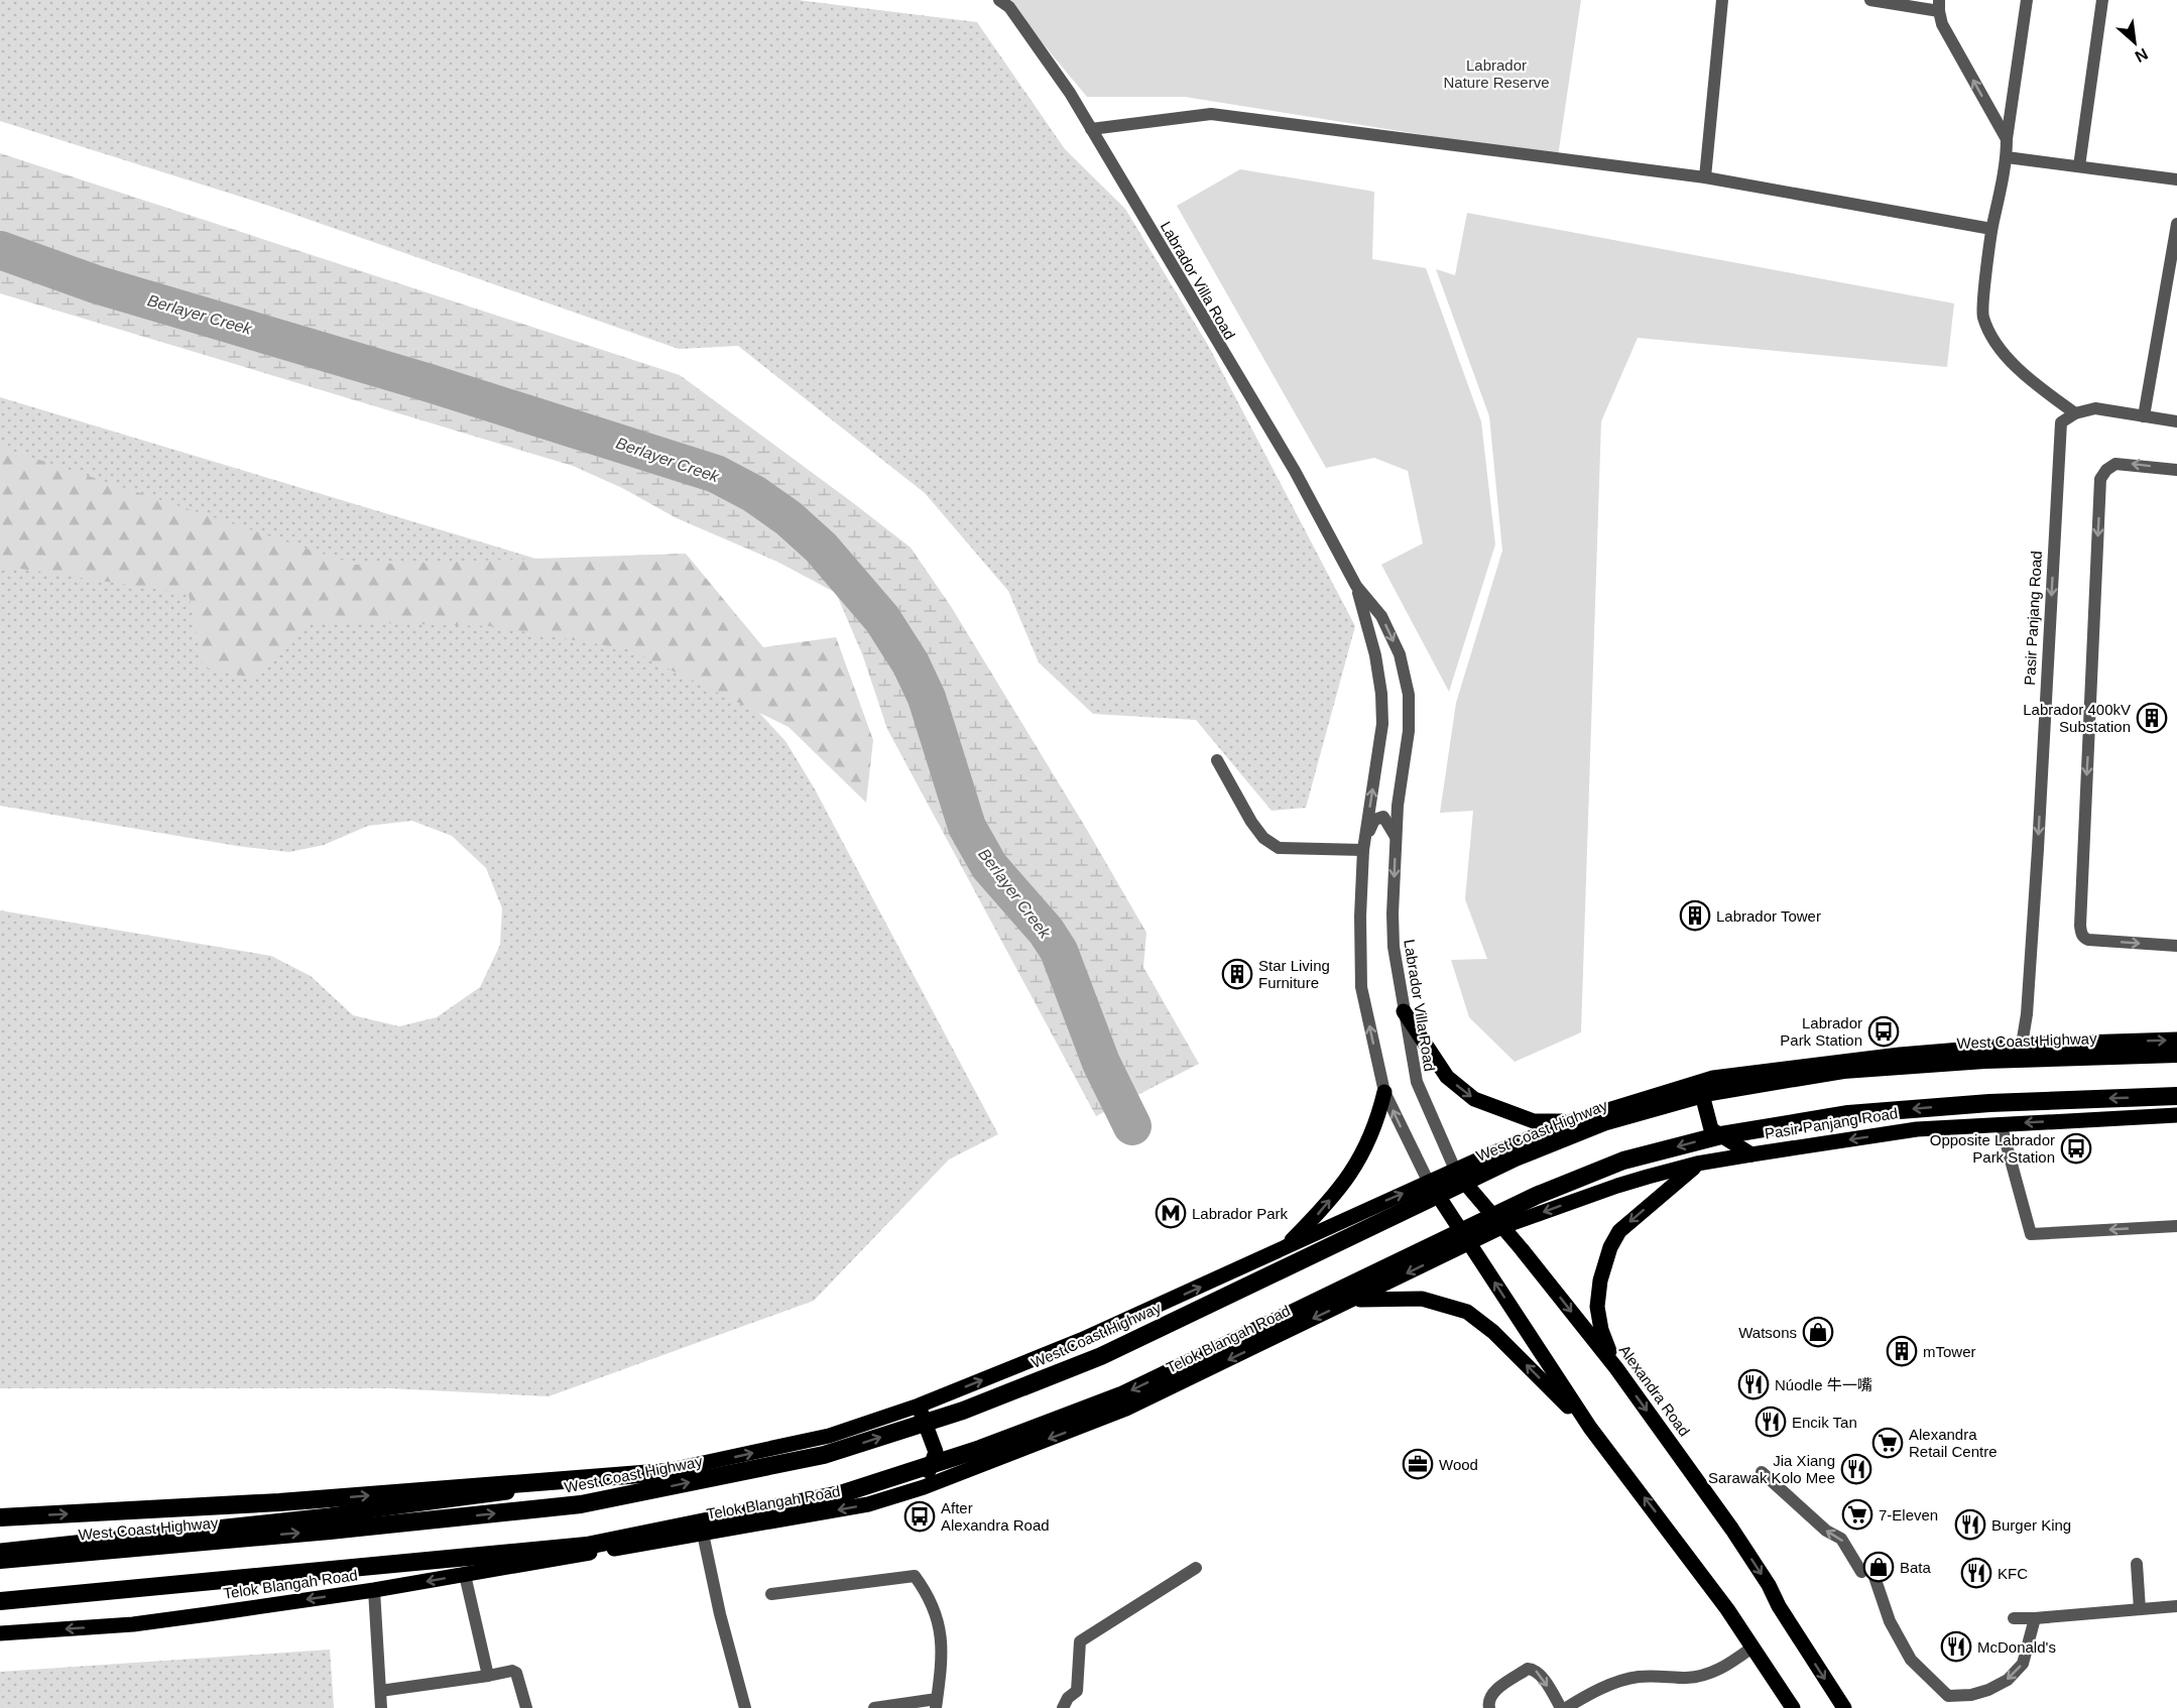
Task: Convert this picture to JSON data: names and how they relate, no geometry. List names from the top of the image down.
{
  "streets": {
    "highway": ["West Coast Highway"],
    "main road": ["Pasir Panjang Road", "Telok Blangah Road", "Alexandra Road"],
    "street": ["Labrador Villa Road"]
  },
  "crossings": [
    ["Labrador Villa Road", "Alexandra Road"],
    ["Pasir Panjang Road", "Telok Blangah Road"],
    ["Pasir Panjang Road", "Alexandra Road"],
    ["Telok Blangah Road", "Alexandra Road"]
  ],
  "water": ["Berlayer Creek"],
  "parks": ["Labrador Nature Reserve"],
  "places": {
    "building": [
      "Labrador 400kV Substation",
      "Labrador Tower",
      "Star Living Furniture",
      "mTower"
    ],
    "bus stop": ["Labrador Park Station", "Opposite Labrador Park Station", "After Alexandra Road"],
    "metro station": ["Labrador Park"],
    "shop": ["Watsons", "Bata"],
    "restaurant": [
      "Núodle 牛一嘴",
      "Encik Tan",
      "Jia Xiang Sarawak Kolo Mee",
      "Burger King",
      "KFC",
      "McDonald's"
    ],
    "supermarket": ["Alexandra Retail Centre", "7-Eleven"],
    "office": ["Wood"]
  },
  "north": "bottom right"
}
